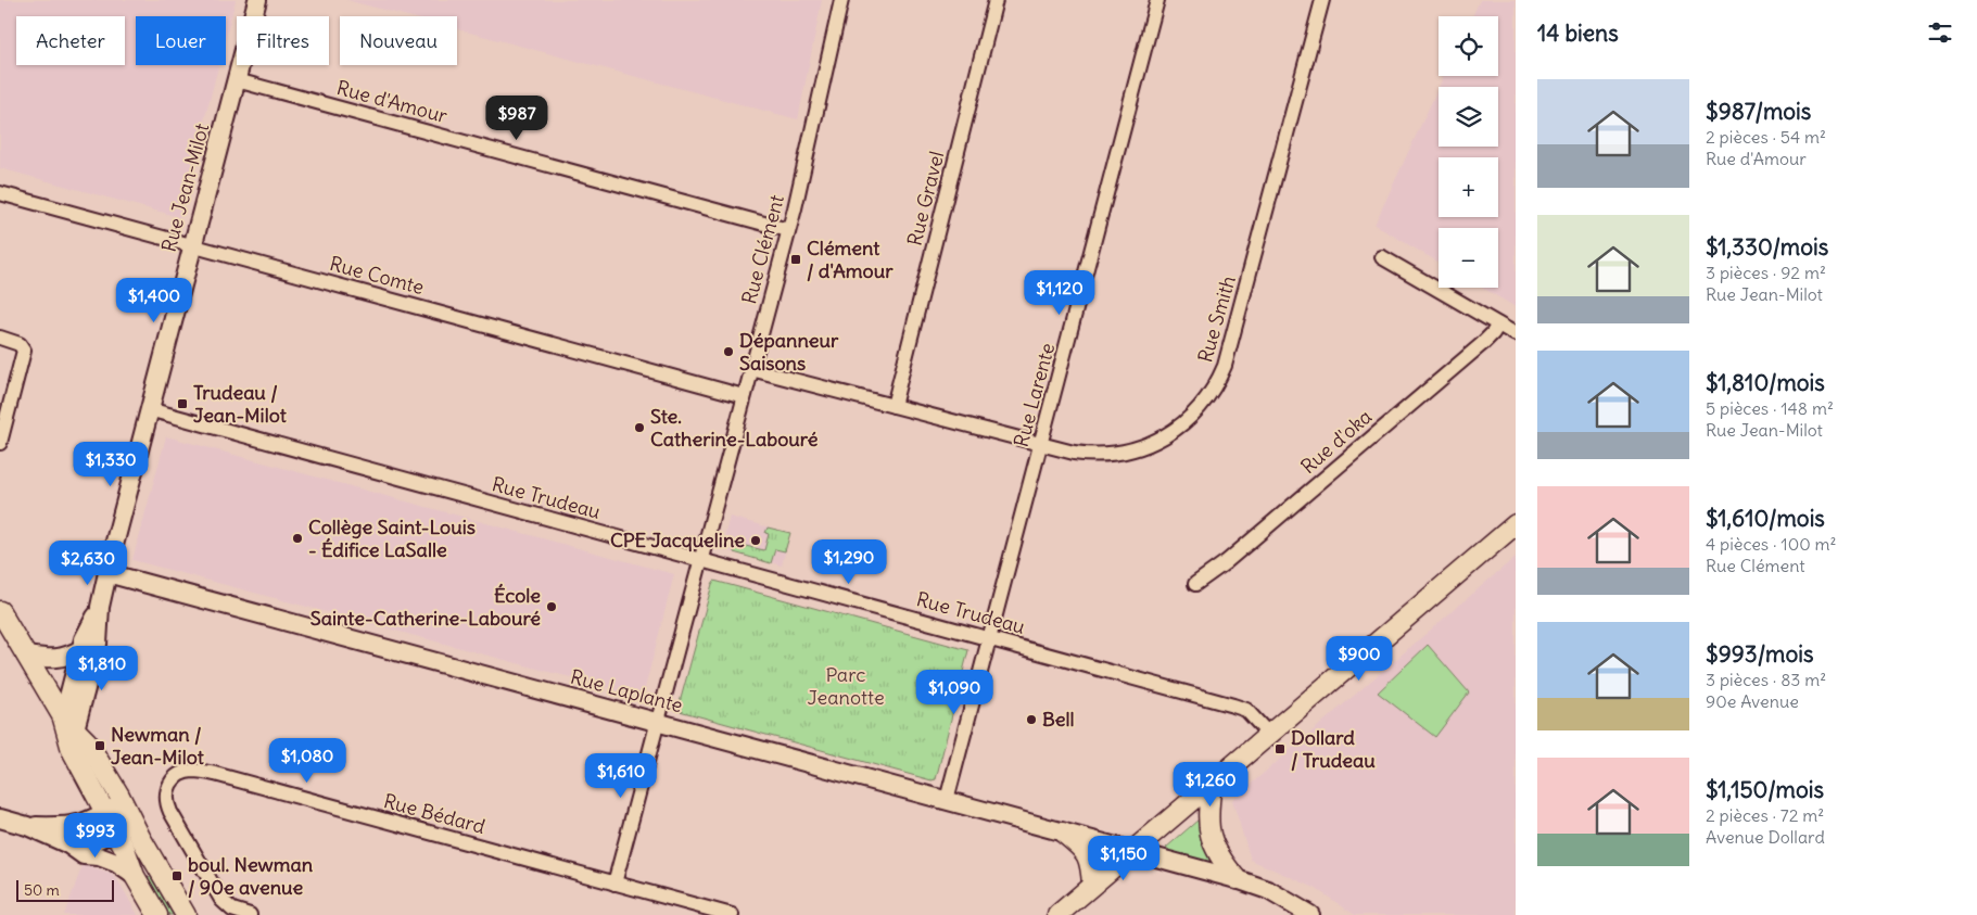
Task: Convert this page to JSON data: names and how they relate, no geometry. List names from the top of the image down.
{
  "streets": {
    "street": [
      "Rue d'Amour",
      "Rue Jean-Milot",
      "Rue Gravel",
      "Rue Clément",
      "Rue Comte",
      "Rue Smith",
      "Rue Larente",
      "Rue d'oka",
      "Rue Trudeau",
      "Rue Laplante",
      "Rue Bédard"
    ]
  },
  "crossings": [
    ["Rue d'Amour", "Rue Jean-Milot"],
    ["Rue d'Amour", "Rue Clément"],
    ["Rue Jean-Milot", "Rue Comte"],
    ["Rue Jean-Milot", "Rue Trudeau"],
    ["Rue Jean-Milot", "Rue Laplante"],
    ["Rue Gravel", "Rue Smith"],
    ["Rue Clément", "Rue Comte"],
    ["Rue Clément", "Rue Smith"],
    ["Rue Clément", "Rue Trudeau"],
    ["Rue Clément", "Rue Laplante"],
    ["Rue Clément", "Rue Bédard"],
    ["Rue Smith", "Rue Larente"],
    ["Rue Larente", "Rue Trudeau"],
    ["Rue Larente", "Rue Laplante"]
  ],
  "parks": ["Parc Jeanotte"],
  "places": {
    "transit": [
      "Clément / d'Amour",
      "Trudeau / Jean-Milot",
      "Newman / Jean-Milot",
      "Dollard / Trudeau",
      "boul. Newman / 90e avenue"
    ],
    "other": [
      "Dépanneur Saisons",
      "Ste. Catherine-Labouré",
      "Collège Saint-Louis - Édifice LaSalle",
      "CPE Jacqueline",
      "École Sainte-Catherine-Labouré",
      "Bell"
    ]
  },
  "scale_bar": "50 m",
  "page": {
    "heading": "14 biens",
    "map_buttons": ["+", "−"],
    "chip": [
      "Acheter",
      "Louer",
      "Filtres",
      "Nouveau"
    ],
    "list": [
      {
        "name": "$987/mois",
        "note": "2 pièces · 54 m² · Rue d'Amour"
      },
      {
        "name": "$1,330/mois",
        "note": "3 pièces · 92 m² · Rue Jean-Milot"
      },
      {
        "name": "$1,810/mois",
        "note": "5 pièces · 148 m² · Rue Jean-Milot"
      },
      {
        "name": "$1,610/mois",
        "note": "4 pièces · 100 m² · Rue Clément"
      },
      {
        "name": "$993/mois",
        "note": "3 pièces · 83 m² · 90e Avenue"
      },
      {
        "name": "$1,150/mois",
        "note": "2 pièces · 72 m² · Avenue Dollard"
      }
    ],
    "price": [
      "$987",
      "$1,120",
      "$1,400",
      "$1,330",
      "$1,290",
      "$2,630",
      "$900",
      "$1,810",
      "$1,090",
      "$1,080",
      "$1,610",
      "$1,260",
      "$993",
      "$1,150"
    ],
    "scale": "50 m"
  }
}
